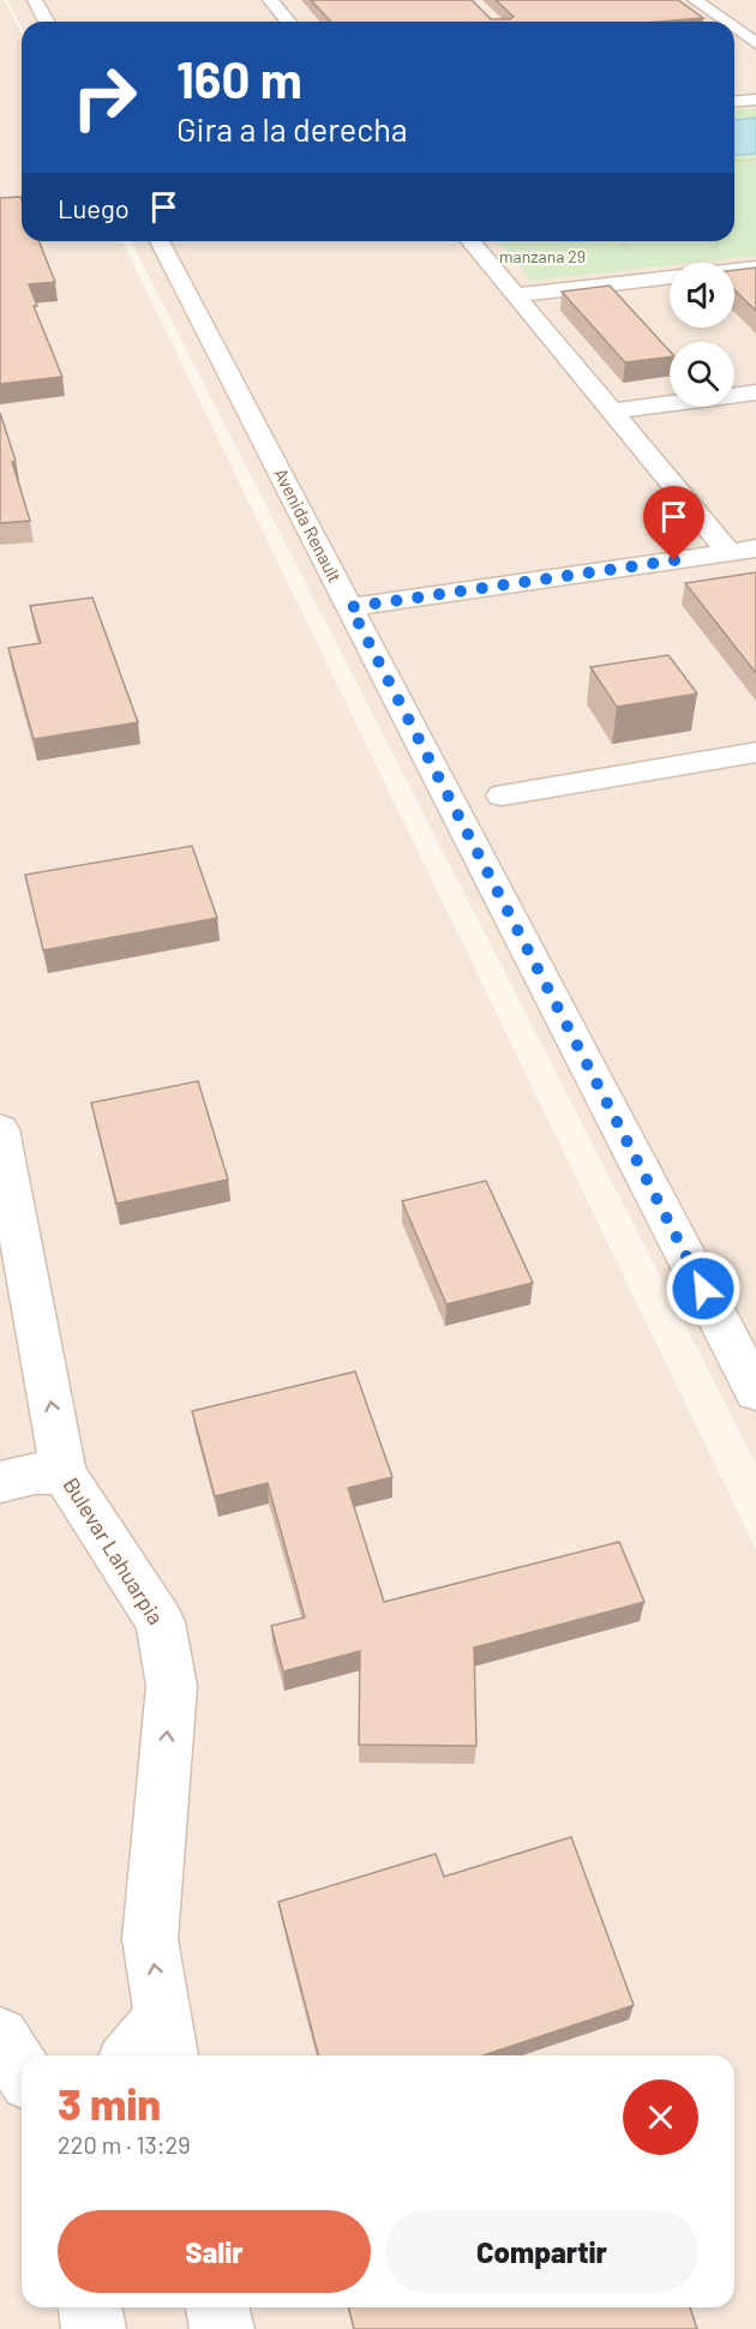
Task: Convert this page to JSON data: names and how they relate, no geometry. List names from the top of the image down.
{
  "streets": {
    "street": ["Avenida Renault", "Bulevar Lahuarpia"]
  },
  "one_way": ["Bulevar Lahuarpia"],
  "parks": ["manzana 29"],
  "page": {
    "turn": ["160 m", "Gira a la derecha"],
    "then": "Luego",
    "heading": ["3 min", "220 m · 13:29"],
    "buttons": ["Salir", "Compartir"]
  }
}
